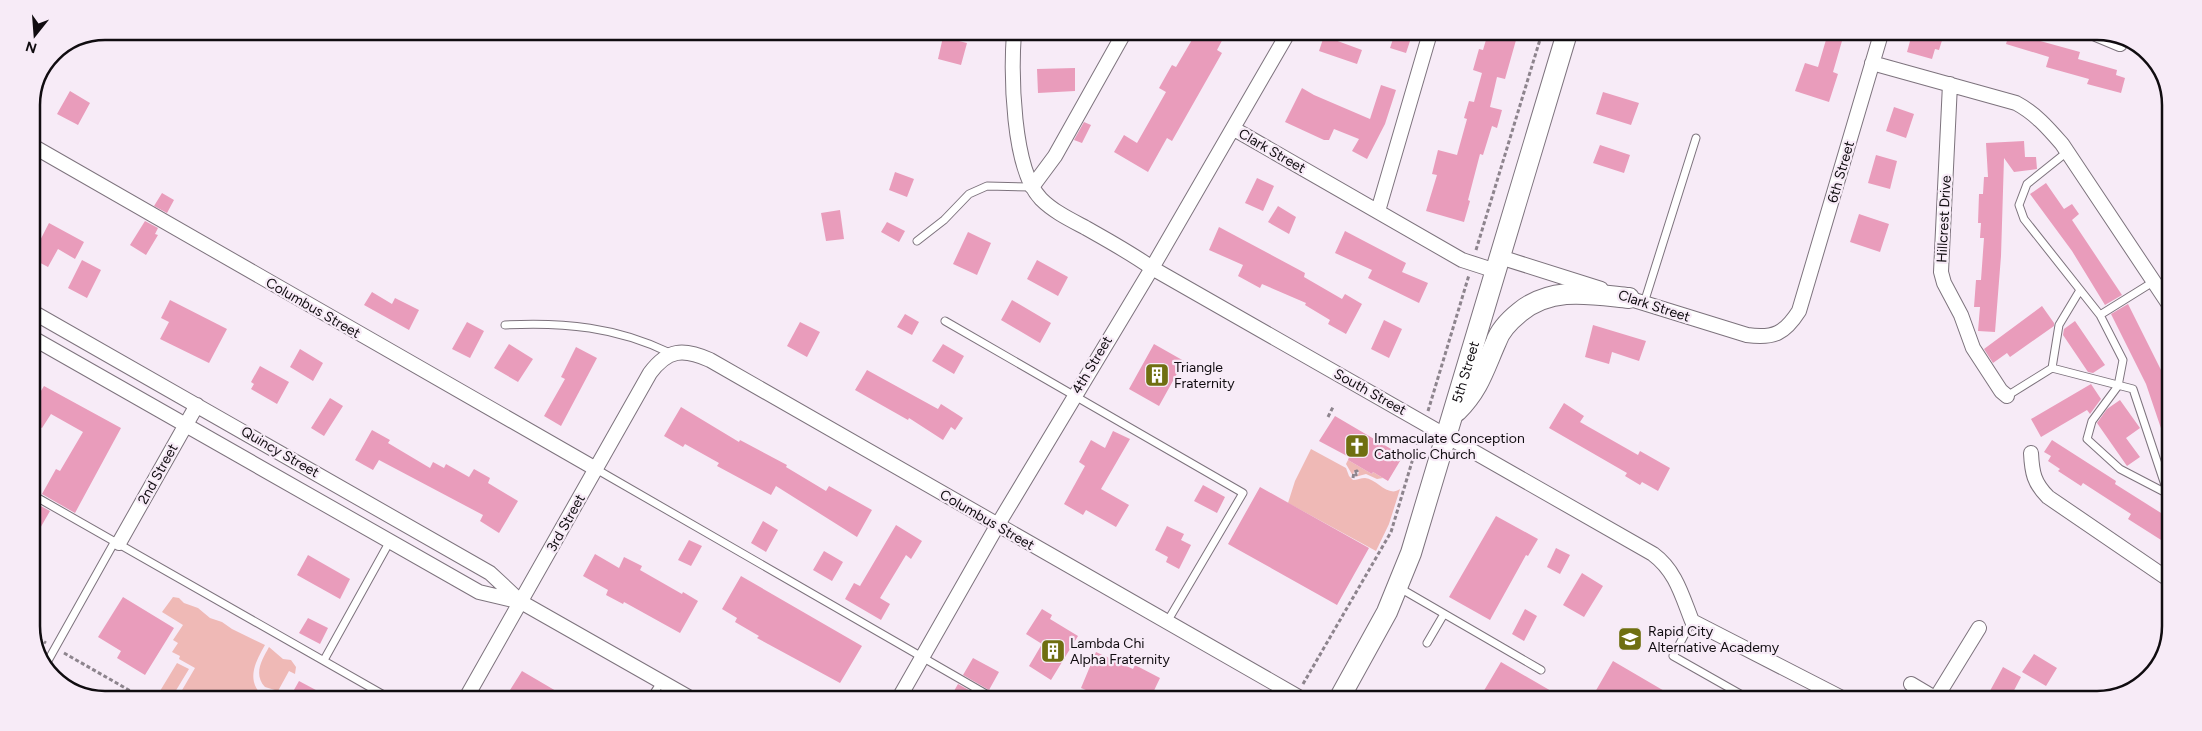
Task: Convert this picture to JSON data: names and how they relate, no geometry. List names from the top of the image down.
{
  "streets": {
    "main road": ["5th Street"],
    "street": [
      "Clark Street",
      "6th Street",
      "Hillcrest Drive",
      "Columbus Street",
      "4th Street",
      "South Street",
      "Quincy Street",
      "2nd Street",
      "3rd Street"
    ]
  },
  "crossings": [
    ["Clark Street", "6th Street"],
    ["Clark Street", "4th Street"],
    ["Clark Street", "5th Street"],
    ["Columbus Street", "4th Street"],
    ["Columbus Street", "3rd Street"],
    ["4th Street", "South Street"],
    ["5th Street", "South Street"],
    ["Quincy Street", "2nd Street"],
    ["Quincy Street", "3rd Street"]
  ],
  "places": {
    "building": ["Triangle Fraternity", "Lambda Chi Alpha Fraternity"],
    "church": ["Immaculate Conception Catholic Church"],
    "school or university": ["Rapid City Alternative Academy"]
  },
  "north": "bottom"
}
